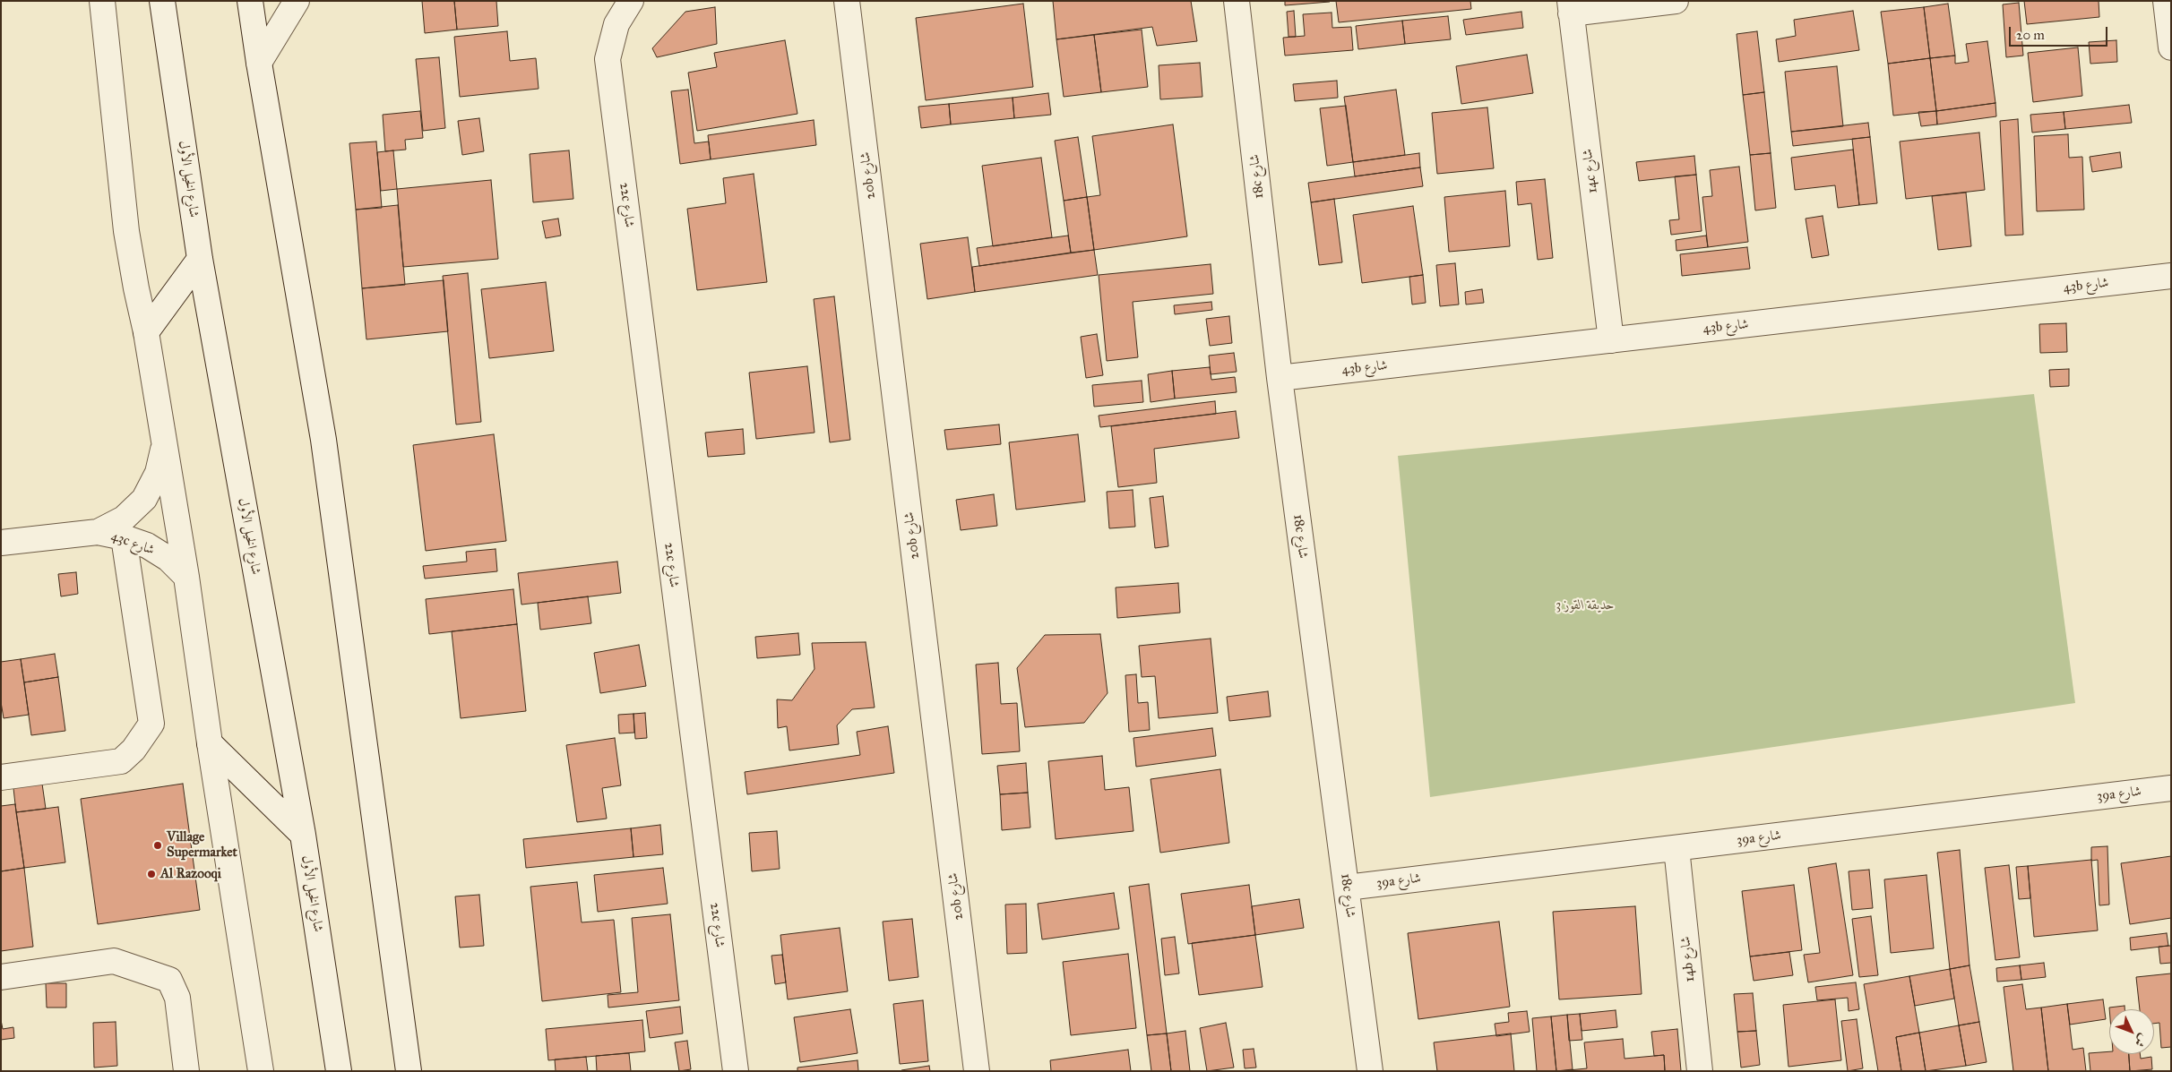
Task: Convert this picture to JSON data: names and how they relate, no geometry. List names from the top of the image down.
{
  "streets": {
    "street": [
      "14c شارع",
      "20b شارع",
      "18c شارع",
      "شارع الخيل الأول",
      "22c شارع",
      "43b شارع",
      "43c شارع",
      "39a شارع",
      "14b شارع"
    ]
  },
  "crossings": [
    ["14c شارع", "43b شارع"],
    ["18c شارع", "43b شارع"],
    ["18c شارع", "39a شارع"],
    ["39a شارع", "14b شارع"]
  ],
  "parks": ["حديقة القوز 3"],
  "places": ["Village Supermarket", "Al Razooqi"],
  "scale_bar": "20 m",
  "north": "bottom right"
}
